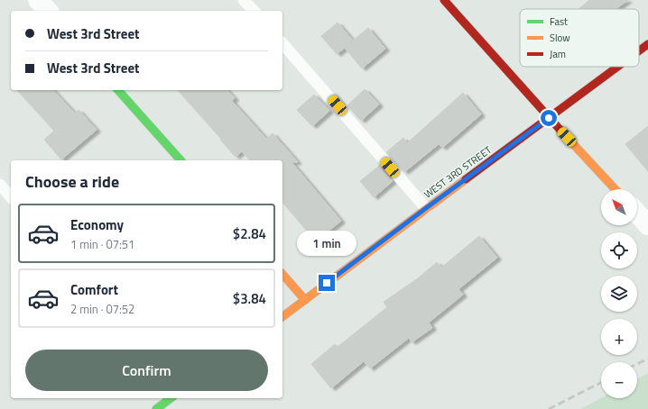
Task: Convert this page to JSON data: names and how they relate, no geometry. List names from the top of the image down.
{
  "streets": {
    "street": ["WEST 3RD STREET"]
  },
  "legend": ["Fast", "Slow", "Jam"],
  "north": "top left",
  "page": {
    "banner": ["West 3rd Street", "West 3rd Street"],
    "heading": "Choose a ride",
    "map_buttons": ["+", "−"],
    "list": [
      {
        "name": "Economy",
        "note": "1 min · 07:51",
        "value": "$2.84"
      },
      {
        "name": "Comfort",
        "note": "2 min · 07:52",
        "value": "$3.84"
      }
    ],
    "bubble": "1 min",
    "buttons": "Confirm"
  }
}
